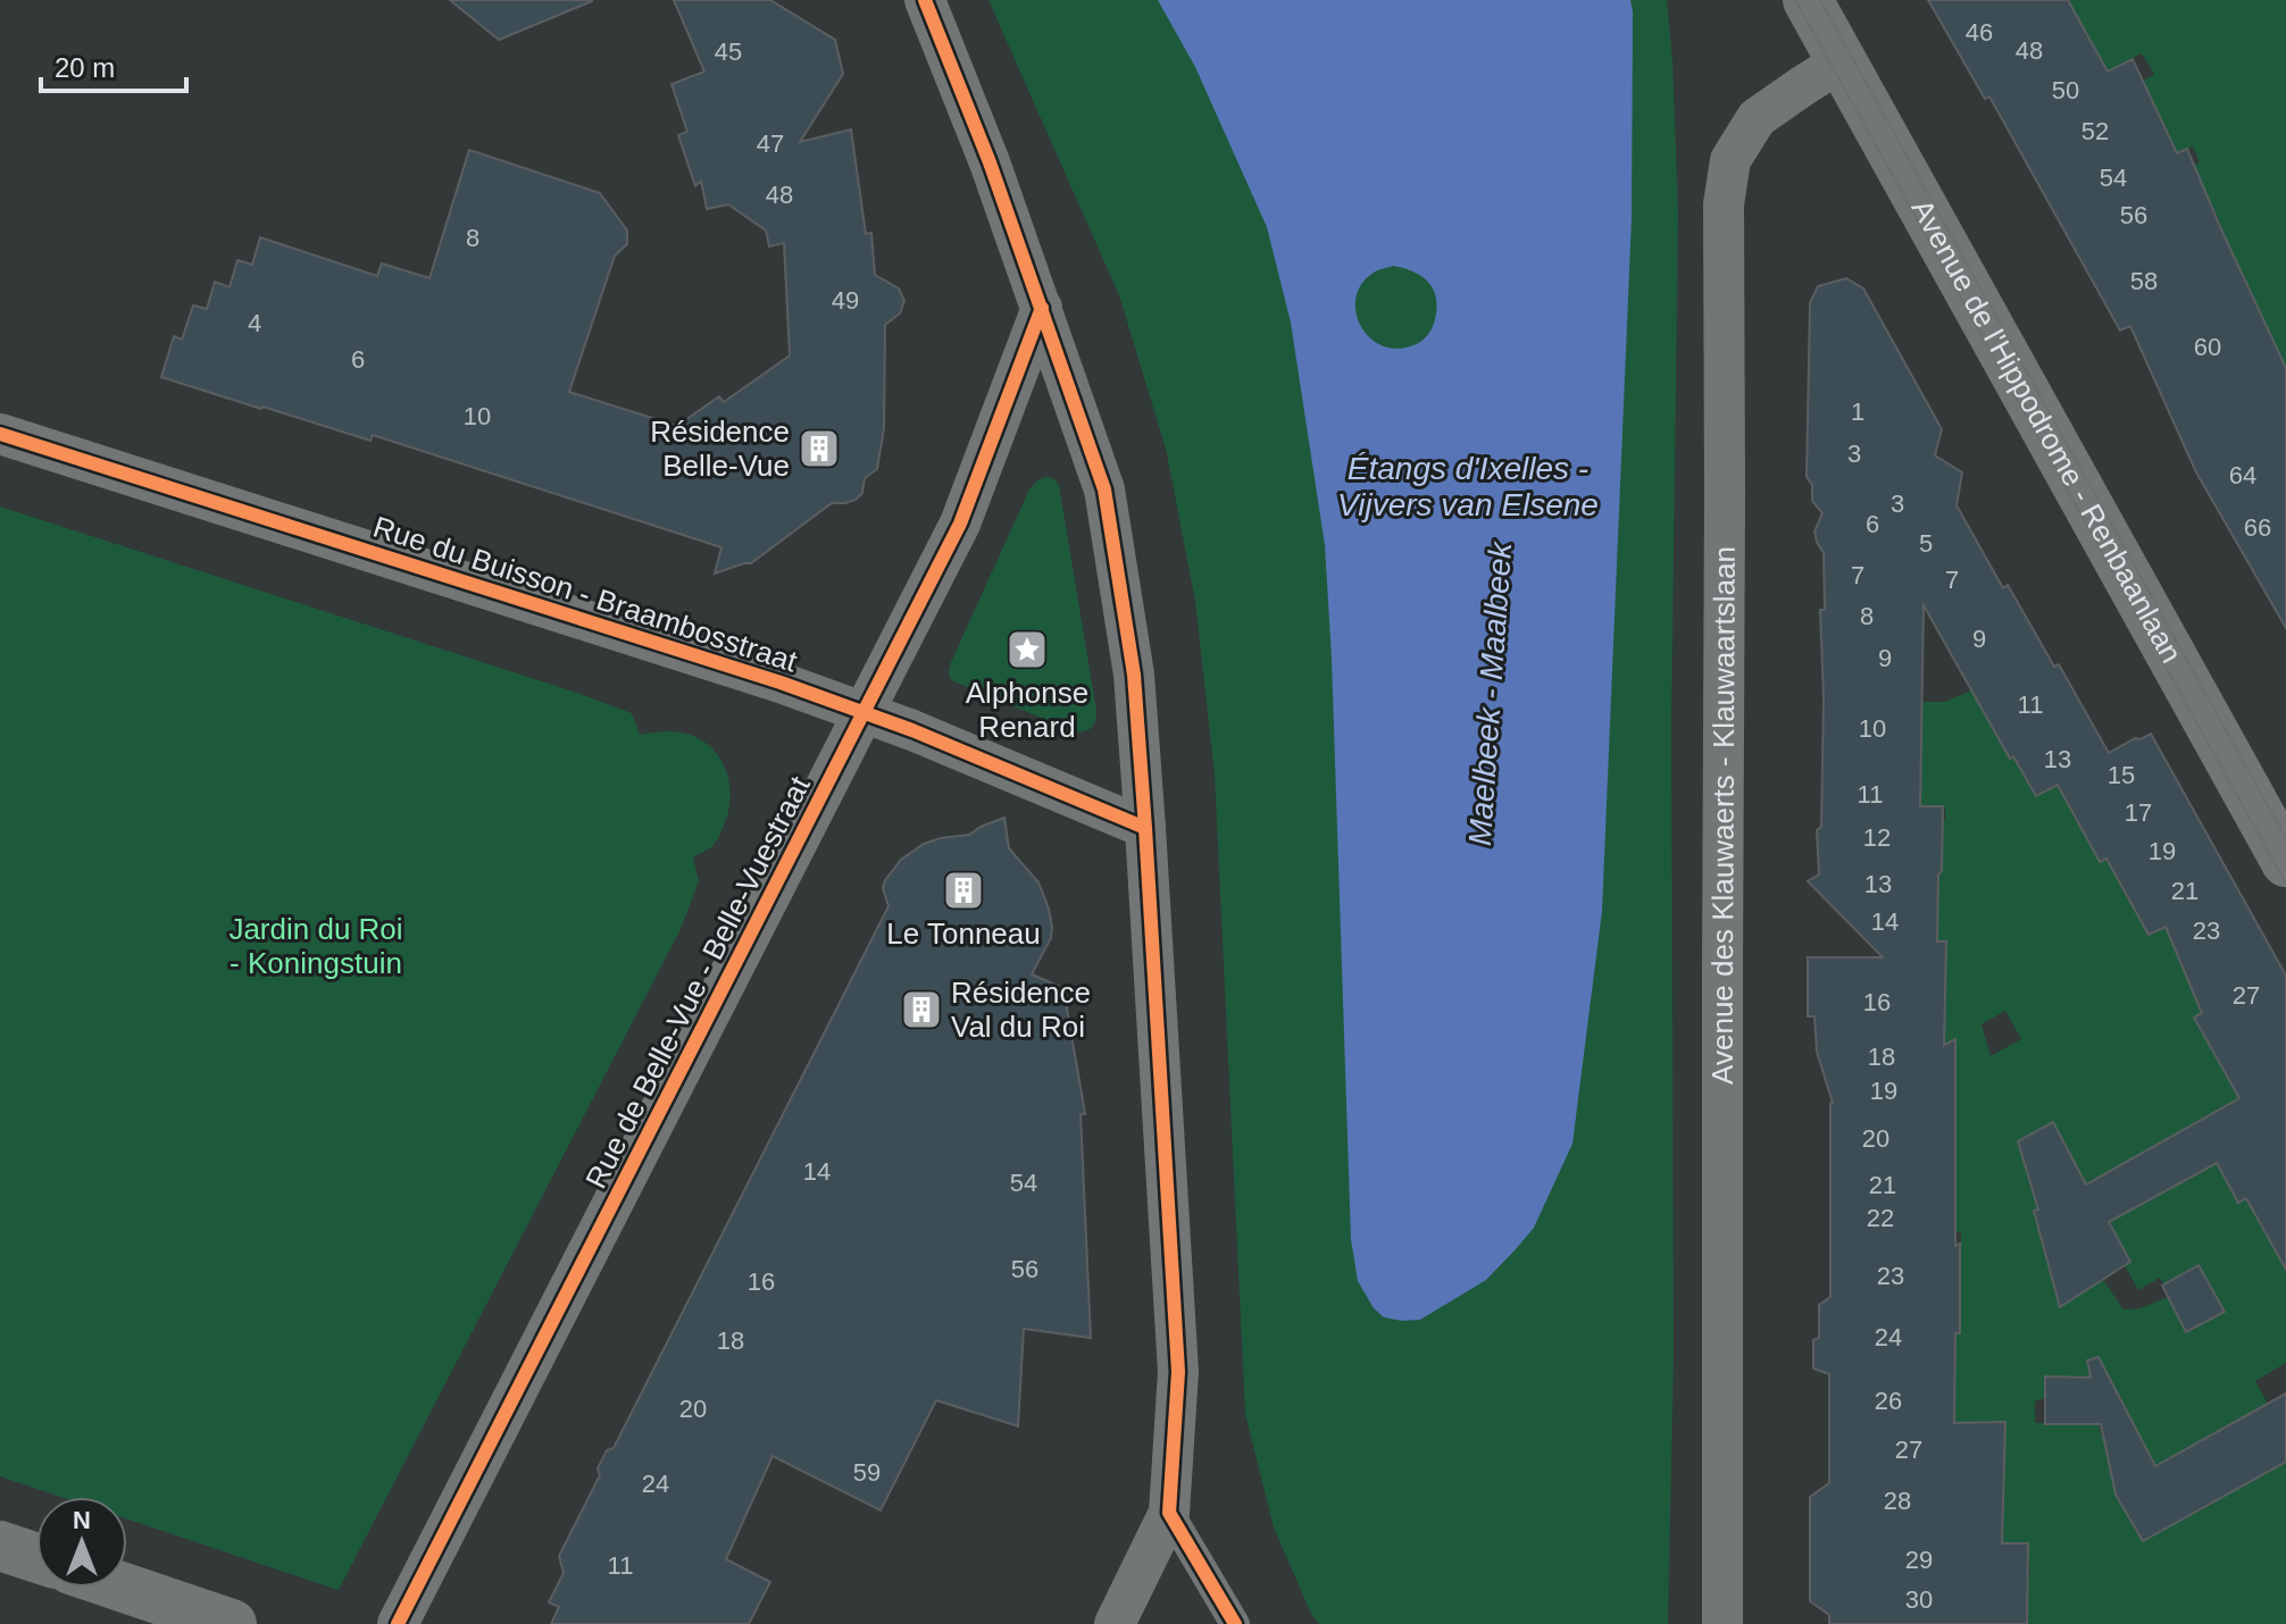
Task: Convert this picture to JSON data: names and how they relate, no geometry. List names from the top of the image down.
{
  "streets": {
    "main road": ["Avenue de l'Hippodrome - Renbaanlaan"],
    "street": ["Rue du Buisson - Braambosstraat", "Avenue des Klauwaerts - Klauwaartslaan", "Rue de Belle-Vue - Belle-Vuestraat"]
  },
  "crossings": [
    ["Avenue de l'Hippodrome - Renbaanlaan", "Avenue des Klauwaerts - Klauwaartslaan"],
    ["Rue du Buisson - Braambosstraat", "Rue de Belle-Vue - Belle-Vuestraat"]
  ],
  "water": ["Étangs d'Ixelles - Vijvers van Elsene", "Maelbeek - Maalbeek"],
  "parks": ["Jardin du Roi - Koningstuin"],
  "places": {
    "building": ["Résidence Belle-Vue", "Le Tonneau", "Résidence Val du Roi"],
    "place": ["Alphonse Renard"]
  },
  "house_numbers": [
    "46",
    "48",
    "45",
    "50",
    "52",
    "47",
    "54",
    "48",
    "56",
    "8",
    "58",
    "49",
    "4",
    "60",
    "6",
    "1",
    "10",
    "3",
    "64",
    "3",
    "6",
    "66",
    "5",
    "7",
    "7",
    "8",
    "9",
    "9",
    "11",
    "10",
    "13",
    "15",
    "11",
    "17",
    "12",
    "19",
    "13",
    "21",
    "14",
    "23",
    "27",
    "16",
    "18",
    "19",
    "20",
    "14",
    "54",
    "21",
    "22",
    "56",
    "23",
    "16",
    "24",
    "18",
    "26",
    "20",
    "27",
    "59",
    "24",
    "28",
    "29",
    "11",
    "30"
  ],
  "scale_bar": "20 m",
  "north": "top"
}
